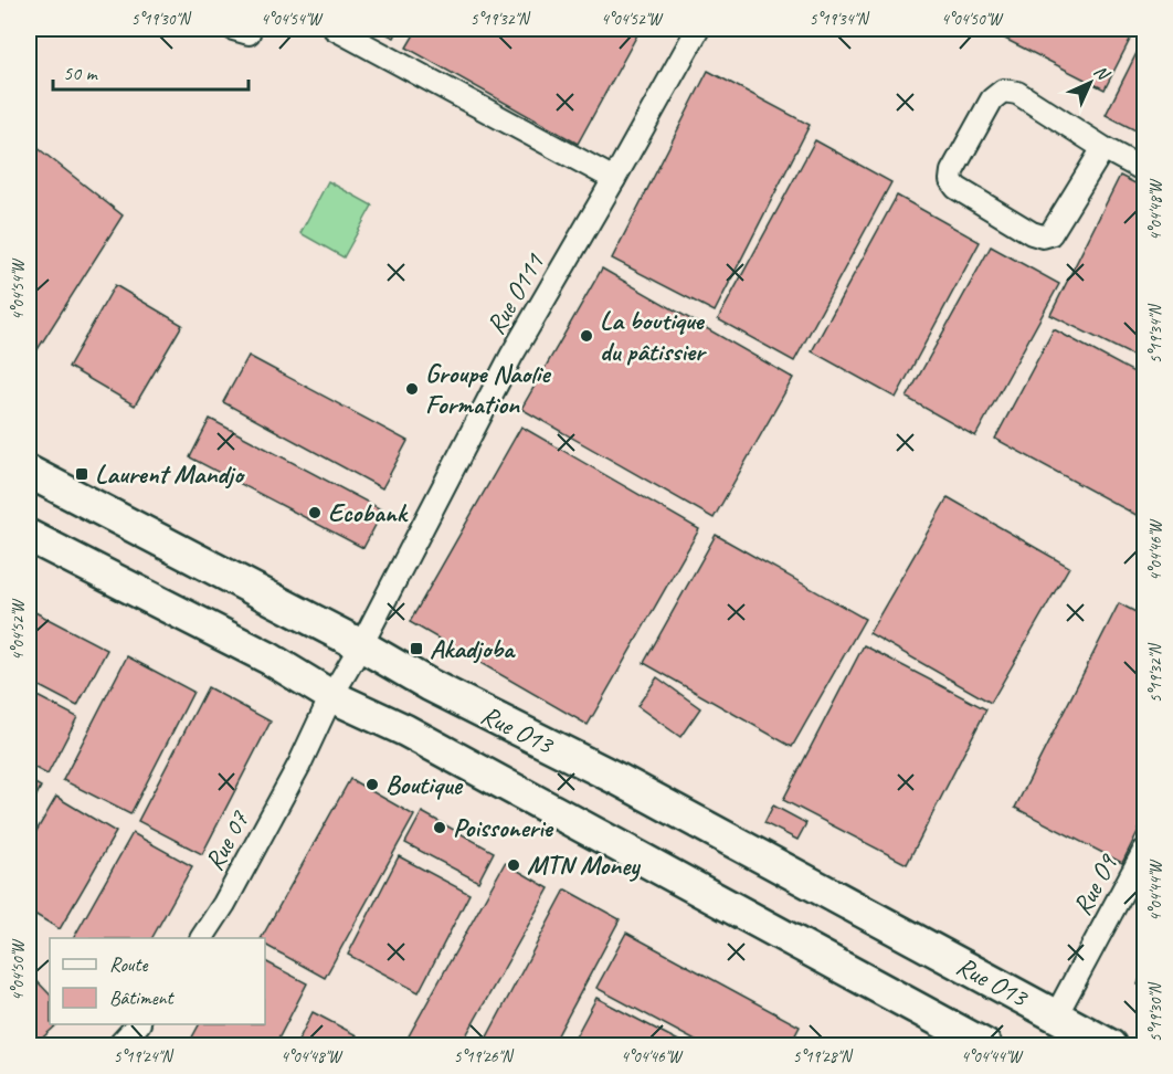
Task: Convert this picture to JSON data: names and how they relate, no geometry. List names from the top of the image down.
{
  "streets": {
    "main road": ["Rue O13"],
    "street": ["Rue O111", "Rue 07", "Rue O9"]
  },
  "crossings": [
    ["Rue O111", "Rue O13"],
    ["Rue O111", "Rue 07"],
    ["Rue O13", "Rue 07"],
    ["Rue O13", "Rue O9"]
  ],
  "places": {
    "other": [
      "La boutique du pâtissier",
      "Groupe Naolie Formation",
      "Ecobank",
      "Boutique",
      "Poissonerie",
      "MTN Money"
    ],
    "transit": ["Laurent Mandjo", "Akadjoba"]
  },
  "legend": ["Route", "Bâtiment"],
  "scale_bar": "50 m",
  "north": "top right",
  "coordinates": [
    "5°19'30\"N",
    "4°04'54\"W",
    "5°19'32\"N",
    "4°04'52\"W",
    "5°19'34\"N",
    "4°04'50\"W",
    "4°04'48\"W",
    "4°04'46\"W",
    "4°04'44\"W",
    "5°19'24\"N",
    "5°19'26\"N",
    "5°19'28\"N"
  ]
}
